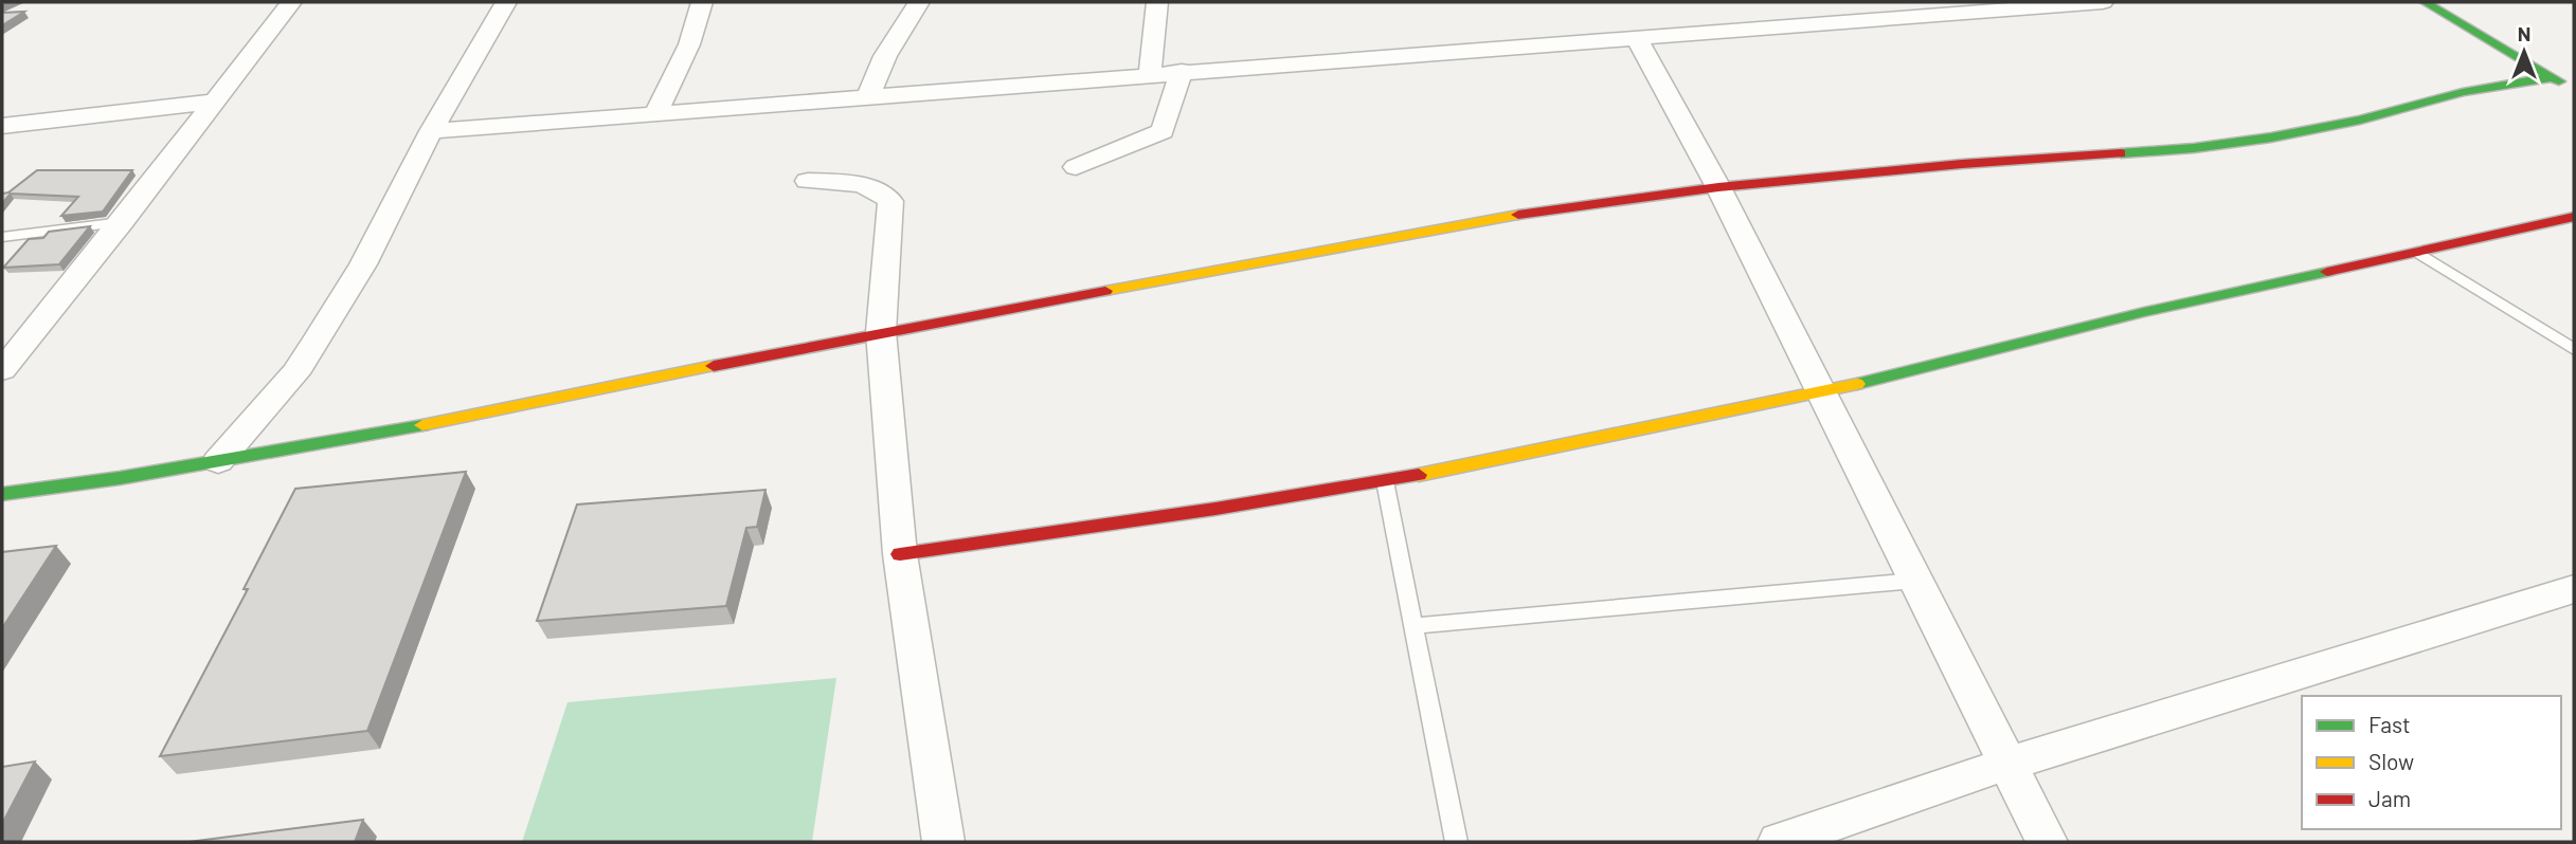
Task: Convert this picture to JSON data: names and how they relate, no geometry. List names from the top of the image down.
{
  "legend": ["Fast", "Slow", "Jam"],
  "north": "top"
}
